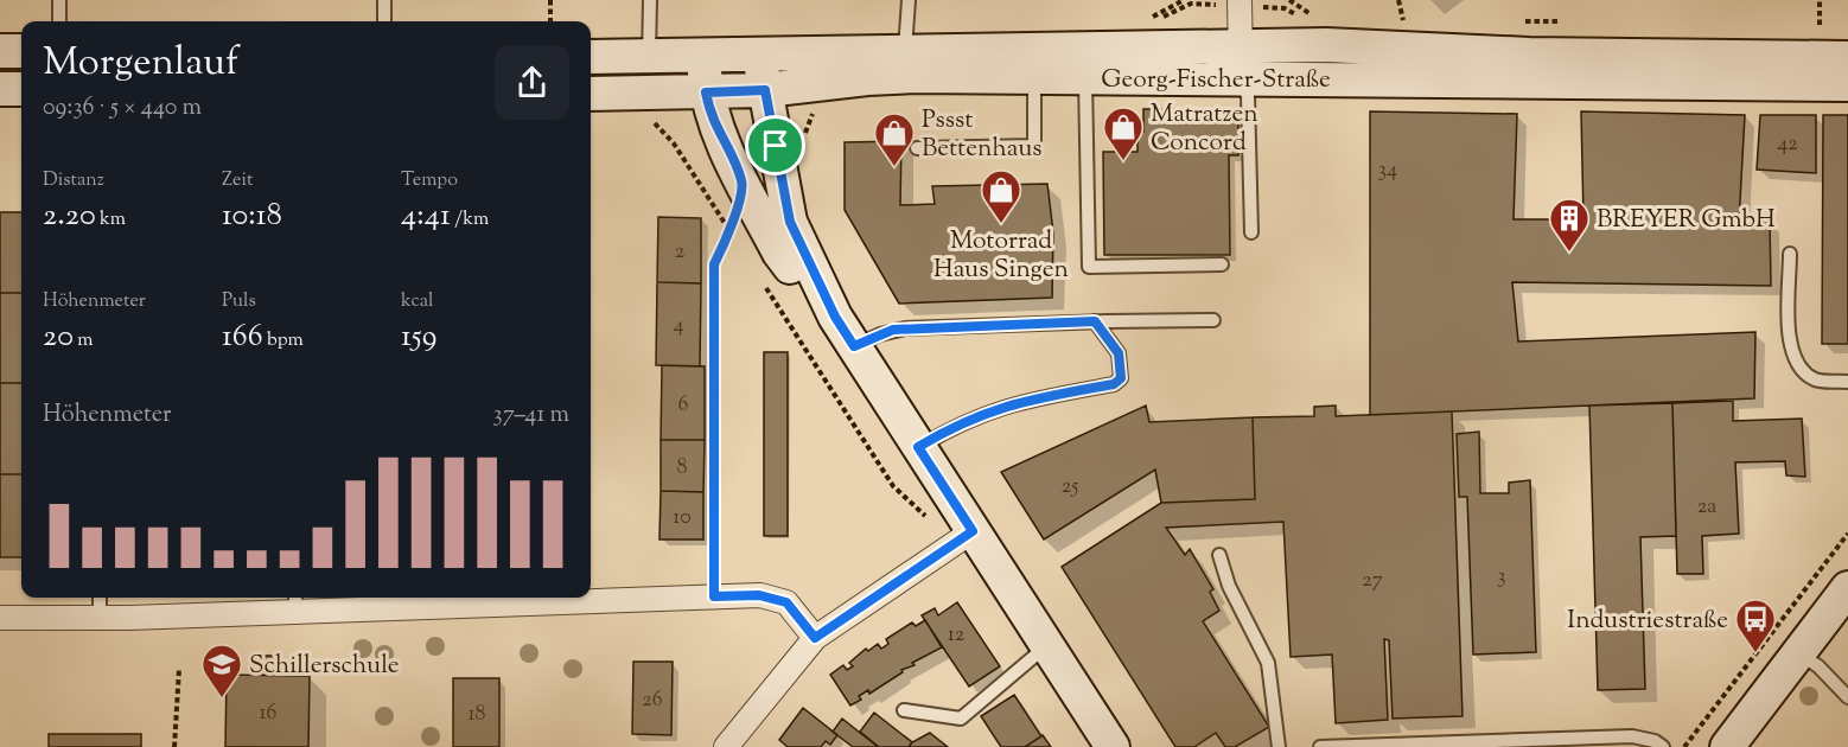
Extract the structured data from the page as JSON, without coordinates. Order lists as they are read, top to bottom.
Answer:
{
  "streets": {
    "main road": ["Georg-Fischer-Straße"]
  },
  "places": {
    "shop": ["Matratzen Concord", "Pssst Bettenhaus", "Motorrad Haus Singen"],
    "building": ["BREYER GmbH"],
    "bus stop": ["Industriestraße"],
    "school or university": ["Schillerschule"]
  },
  "house_numbers": [
    "42",
    "34",
    "2",
    "4",
    "6",
    "8",
    "25",
    "2a",
    "10",
    "3",
    "27",
    "12",
    "26",
    "16",
    "18"
  ],
  "page": {
    "heading": ["Morgenlauf", "09:36 · 5 × 440 m"],
    "stats": [
      ["Distanz", "2.20 km"],
      ["Zeit", "10:18"],
      ["Tempo", "4:41 /km"],
      ["Höhenmeter", "20 m"],
      ["Puls", "166 bpm"],
      ["kcal", "159"]
    ],
    "chart": ["Höhenmeter", "37–41 m"]
  }
}
